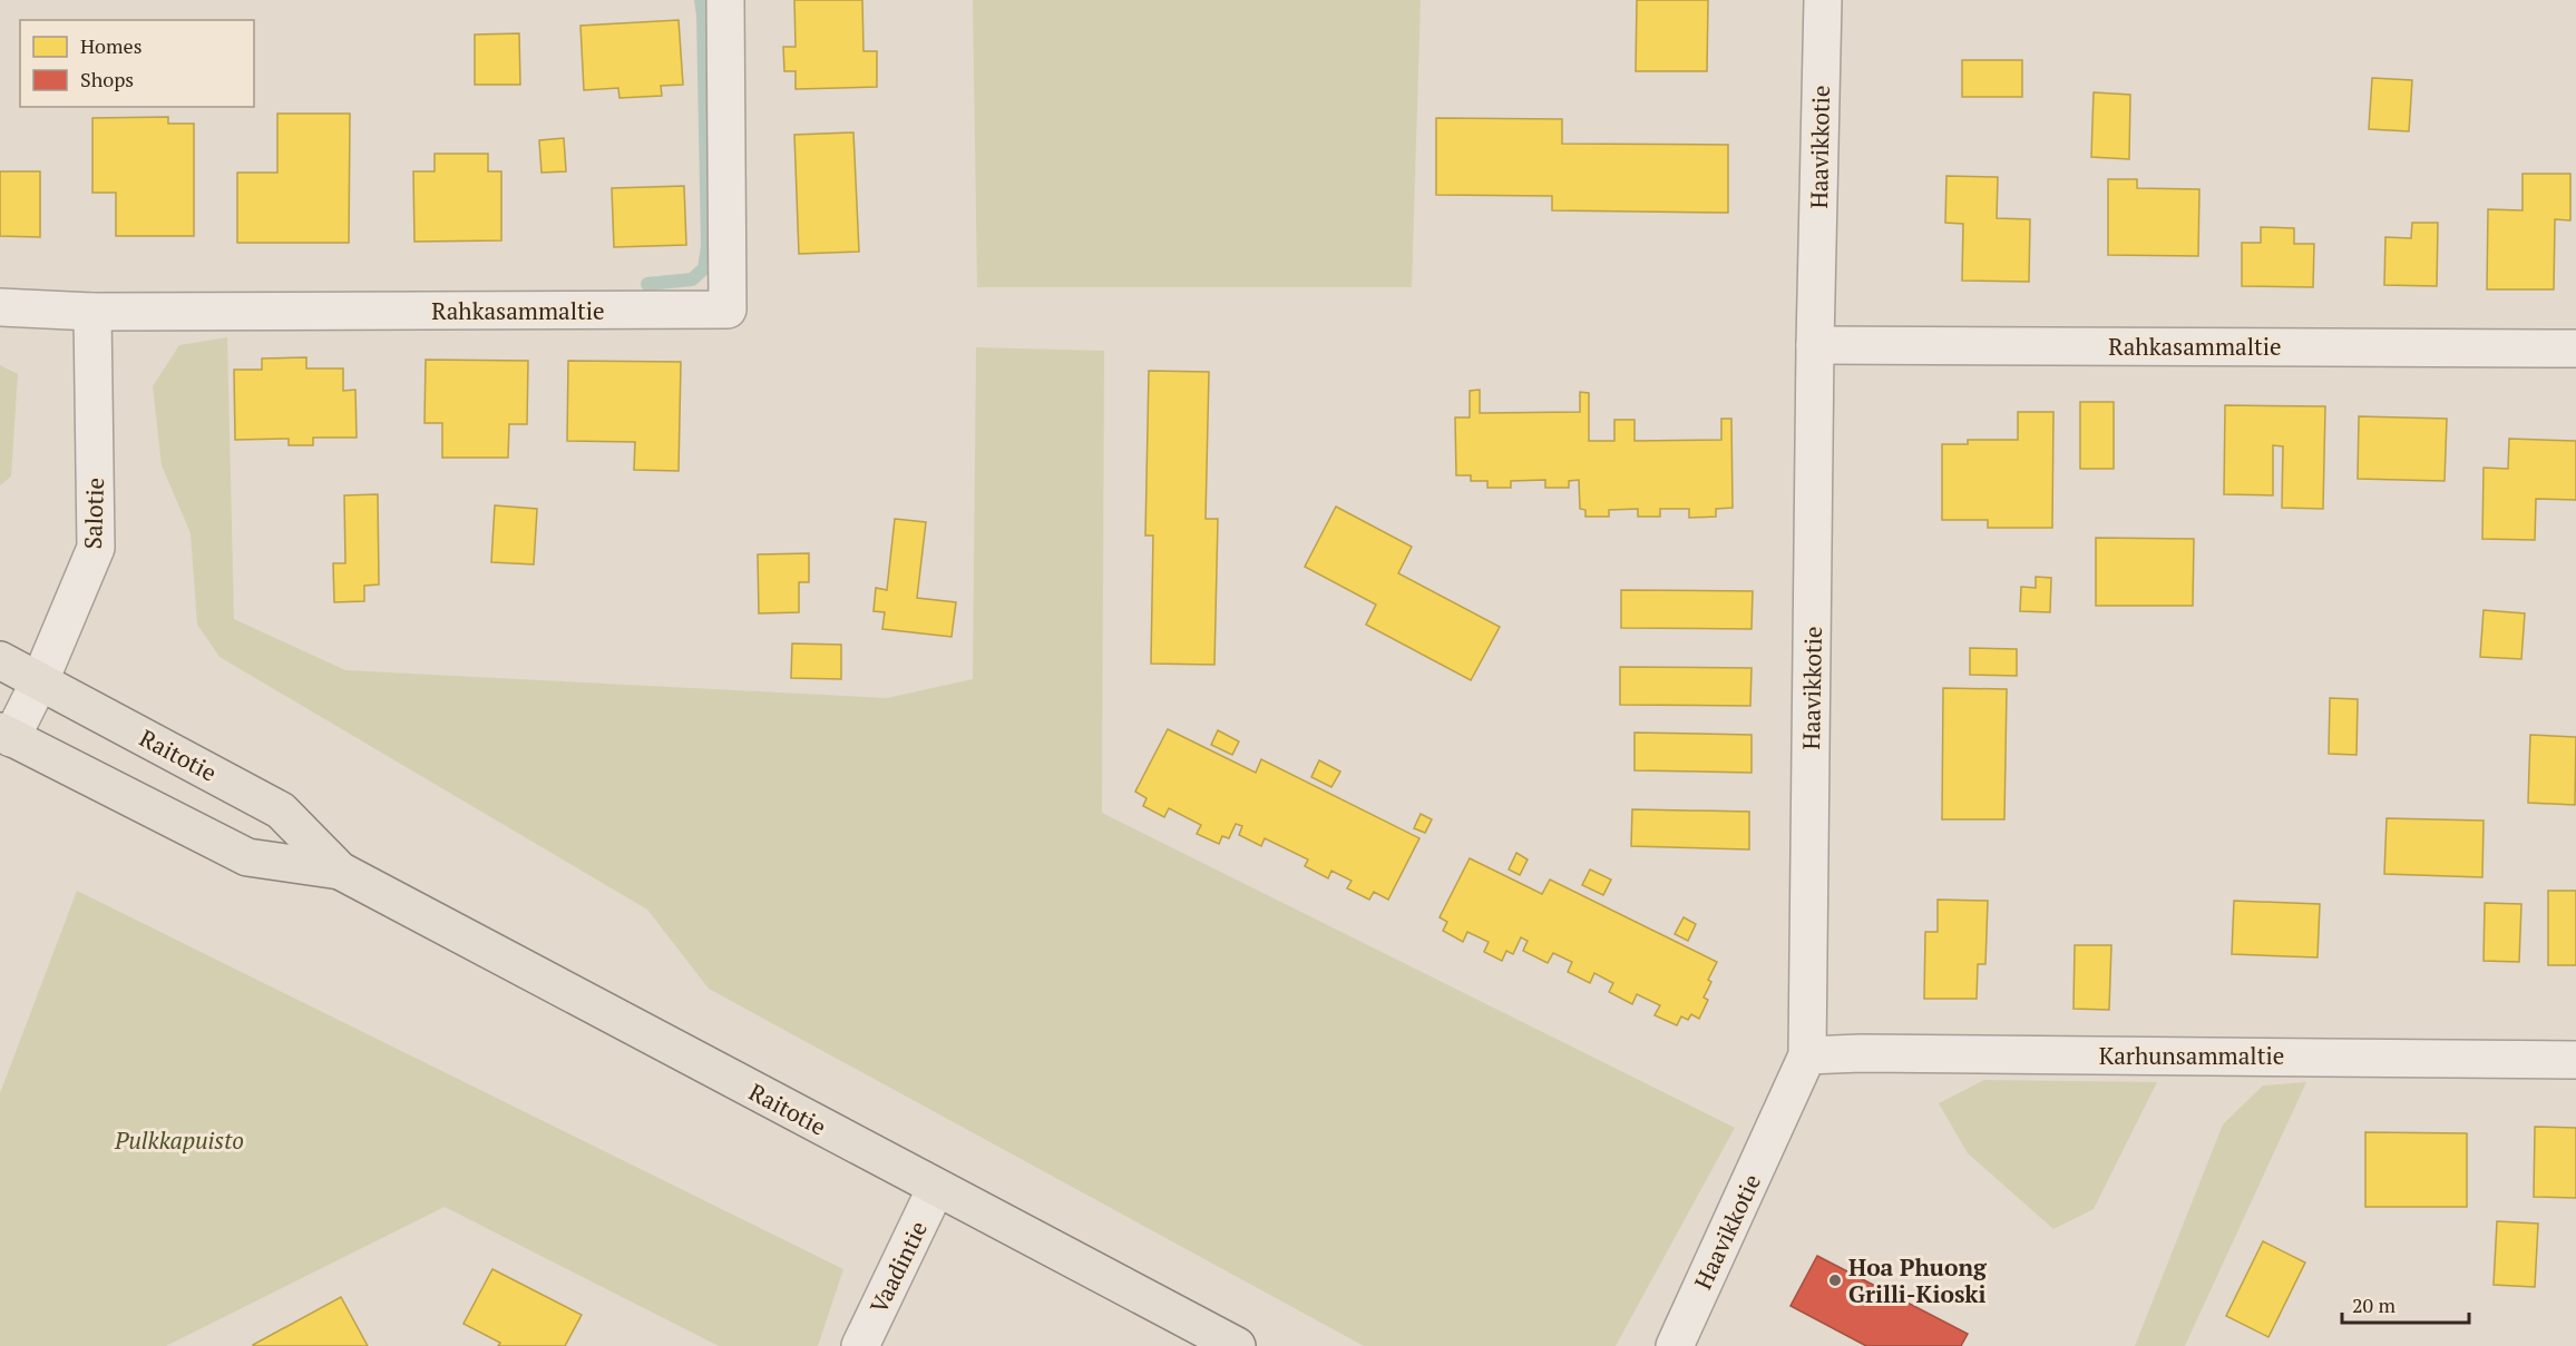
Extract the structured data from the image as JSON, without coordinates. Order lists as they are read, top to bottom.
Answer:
{
  "streets": {
    "main road": ["Raitotie"],
    "street": [
      "Haavikkotie",
      "Rahkasammaltie",
      "Salotie",
      "Karhunsammaltie",
      "Vaadintie"
    ]
  },
  "crossings": [
    ["Haavikkotie", "Rahkasammaltie"],
    ["Haavikkotie", "Karhunsammaltie"],
    ["Rahkasammaltie", "Salotie"],
    ["Salotie", "Raitotie"],
    ["Raitotie", "Vaadintie"]
  ],
  "parks": ["Pulkkapuisto"],
  "places": ["Hoa Phuong Grilli-Kioski"],
  "legend": ["Homes", "Shops"],
  "scale_bar": "20 m"
}
